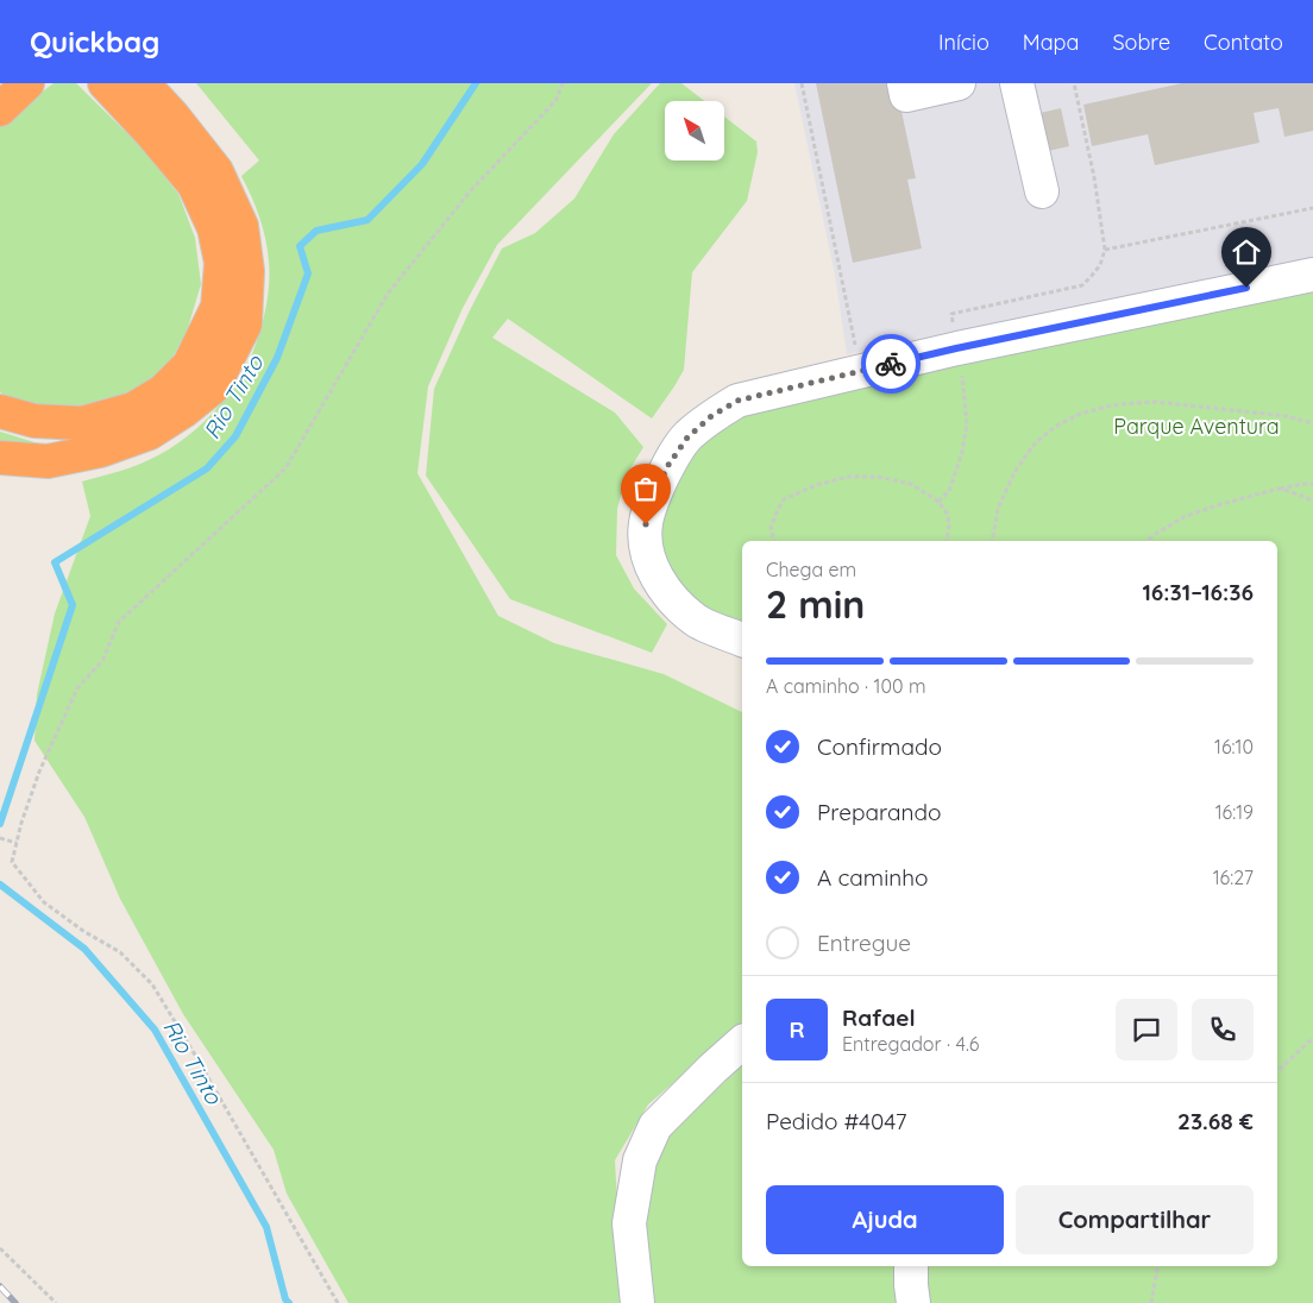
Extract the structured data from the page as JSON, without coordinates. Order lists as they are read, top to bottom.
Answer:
{
  "water": ["Rio Tinto"],
  "parks": ["Parque Aventura"],
  "north": "top left",
  "page": {
    "header": "Quickbag",
    "nav": [
      "Início",
      "Mapa",
      "Sobre",
      "Contato"
    ],
    "heading": ["2 min", "Chega em", "16:31–16:36"],
    "panel": [
      "Rafael",
      "Entregador · 4.6",
      "Pedido #4047",
      "23.68 €"
    ],
    "bar": "A caminho · 100 m",
    "list": [
      ["Confirmado", "16:10"],
      ["Preparando", "16:19"],
      ["A caminho", "16:27"],
      "Entregue"
    ],
    "round": "R",
    "buttons": ["Ajuda", "Compartilhar"]
  }
}
